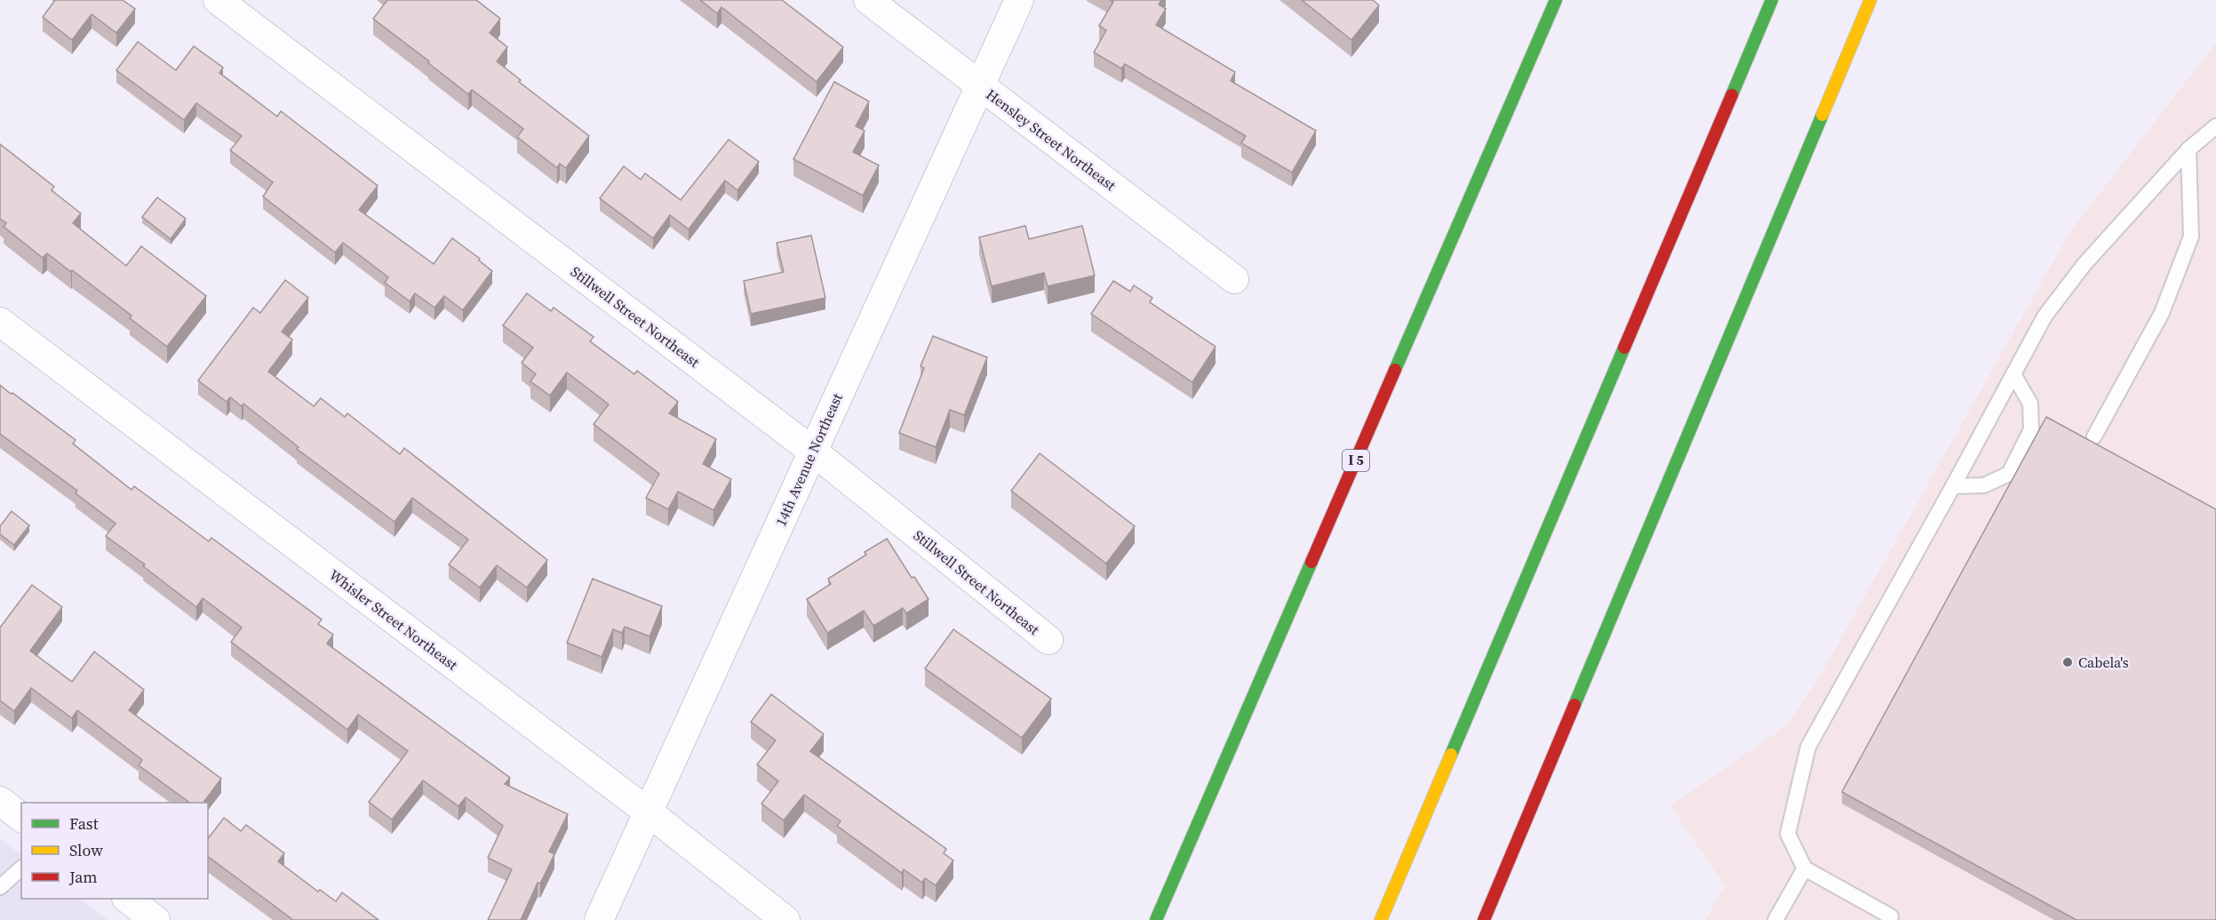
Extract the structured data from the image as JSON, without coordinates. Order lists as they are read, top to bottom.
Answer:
{
  "streets": {
    "highway": ["I 5"],
    "street": [
      "Hensley Street Northeast",
      "Stillwell Street Northeast",
      "14th Avenue Northeast",
      "Whisler Street Northeast"
    ]
  },
  "crossings": [
    ["Hensley Street Northeast", "14th Avenue Northeast"],
    ["Stillwell Street Northeast", "14th Avenue Northeast"],
    ["14th Avenue Northeast", "Whisler Street Northeast"]
  ],
  "places": ["Cabela's"],
  "legend": ["Fast", "Slow", "Jam"]
}
